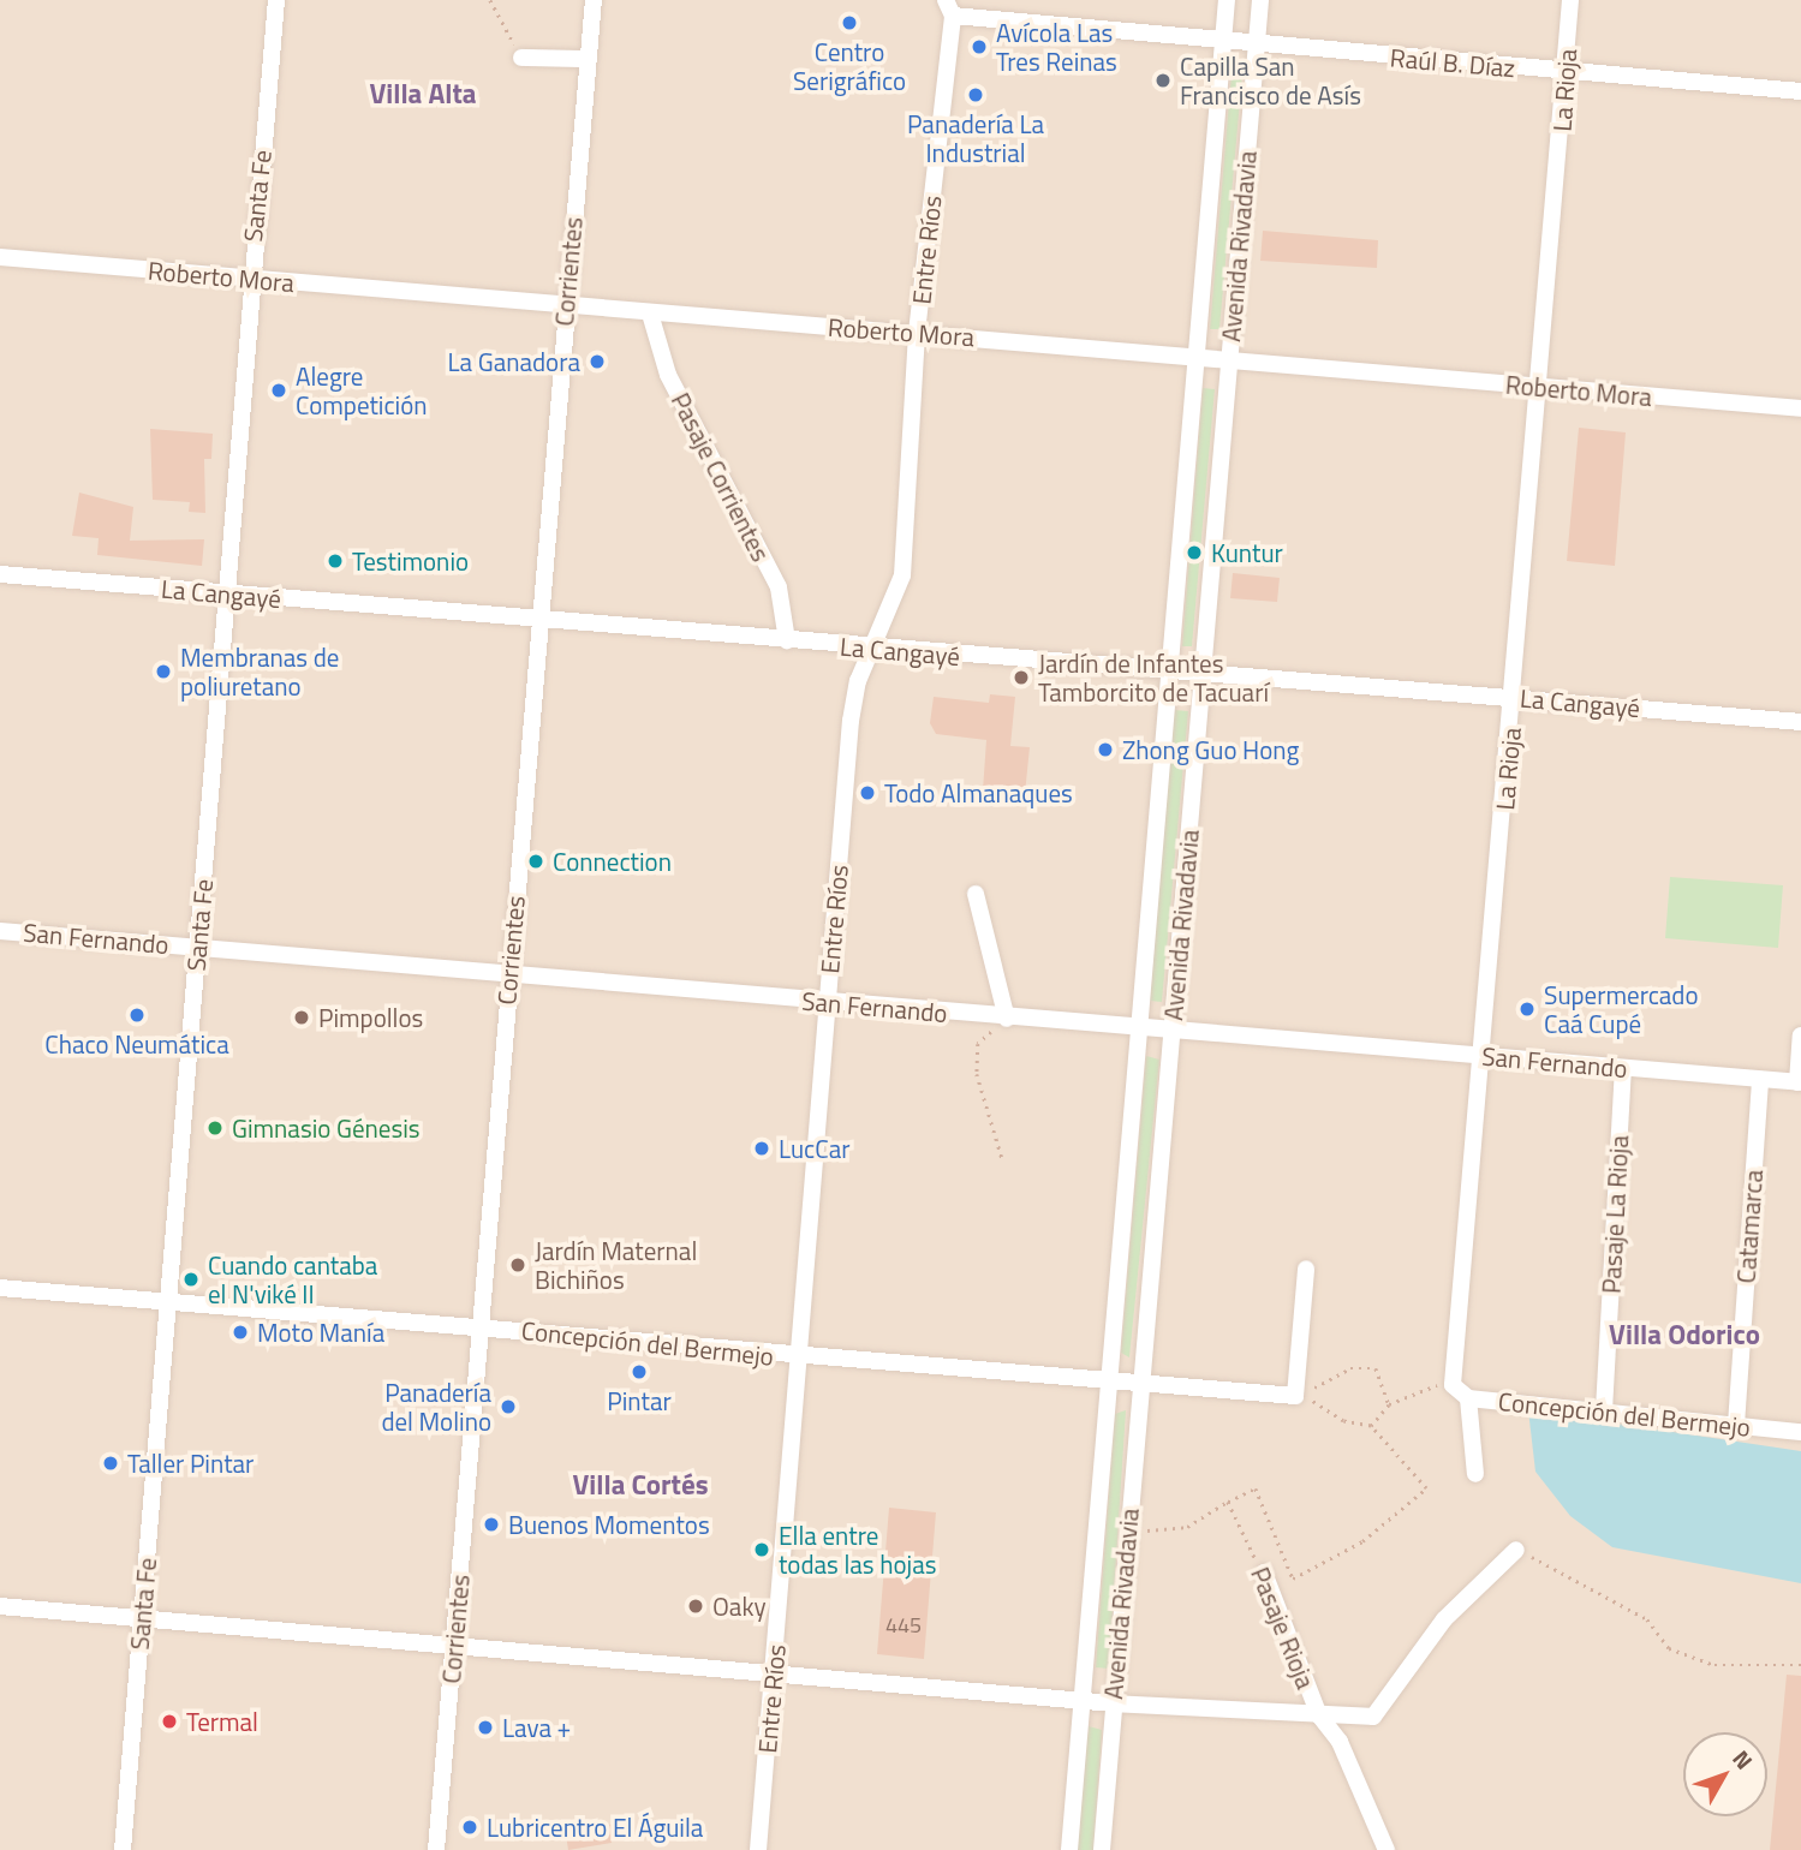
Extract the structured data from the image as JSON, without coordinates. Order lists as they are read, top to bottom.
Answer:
{
  "streets": {
    "street": [
      "Raúl B. Díaz",
      "La Rioja",
      "Santa Fe",
      "Avenida Rivadavia",
      "Entre Ríos",
      "Corrientes",
      "Roberto Mora",
      "Pasaje Corrientes",
      "La Cangayé",
      "San Fernando",
      "Pasaje La Rioja",
      "Catamarca",
      "Concepción del Bermejo",
      "Pasaje Rioja"
    ]
  },
  "crossings": [
    ["Raúl B. Díaz", "La Rioja"],
    ["Raúl B. Díaz", "Avenida Rivadavia"],
    ["Raúl B. Díaz", "Entre Ríos"],
    ["La Rioja", "Roberto Mora"],
    ["La Rioja", "La Cangayé"],
    ["La Rioja", "San Fernando"],
    ["La Rioja", "Concepción del Bermejo"],
    ["Santa Fe", "Roberto Mora"],
    ["Santa Fe", "La Cangayé"],
    ["Santa Fe", "San Fernando"],
    ["Santa Fe", "Concepción del Bermejo"],
    ["Avenida Rivadavia", "Roberto Mora"],
    ["Avenida Rivadavia", "La Cangayé"],
    ["Avenida Rivadavia", "San Fernando"],
    ["Avenida Rivadavia", "Concepción del Bermejo"],
    ["Entre Ríos", "Roberto Mora"],
    ["Entre Ríos", "La Cangayé"],
    ["Entre Ríos", "San Fernando"],
    ["Entre Ríos", "Concepción del Bermejo"],
    ["Corrientes", "Roberto Mora"],
    ["Corrientes", "La Cangayé"],
    ["Corrientes", "San Fernando"],
    ["Corrientes", "Concepción del Bermejo"],
    ["Roberto Mora", "Pasaje Corrientes"],
    ["Pasaje Corrientes", "La Cangayé"],
    ["San Fernando", "Pasaje La Rioja"],
    ["San Fernando", "Catamarca"],
    ["Pasaje La Rioja", "Concepción del Bermejo"],
    ["Catamarca", "Concepción del Bermejo"]
  ],
  "districts": ["Villa Alta", "Villa Odorico", "Villa Cortés"],
  "places": [
    "Centro Serigráfico",
    "Avícola Las Tres Reinas",
    "Capilla San Francisco de Asís",
    "Panadería La Industrial",
    "La Ganadora",
    "Alegre Competición",
    "Kuntur",
    "Testimonio",
    "Membranas de poliuretano",
    "Jardín de Infantes Tamborcito de Tacuarí",
    "Zhong Guo Hong",
    "Todo Almanaques",
    "Connection",
    "Supermercado Caá Cupé",
    "Chaco Neumática",
    "Pimpollos",
    "Gimnasio Génesis",
    "LucCar",
    "Jardín Maternal Bichiños",
    "Cuando cantaba el N'viké II",
    "Moto Manía",
    "Pintar",
    "Panadería del Molino",
    "Taller Pintar",
    "Buenos Momentos",
    "Ella entre todas las hojas",
    "Oaky",
    "Termal",
    "Lava +",
    "Lubricentro El Águila"
  ],
  "house_numbers": ["445"],
  "north": "top right"
}
